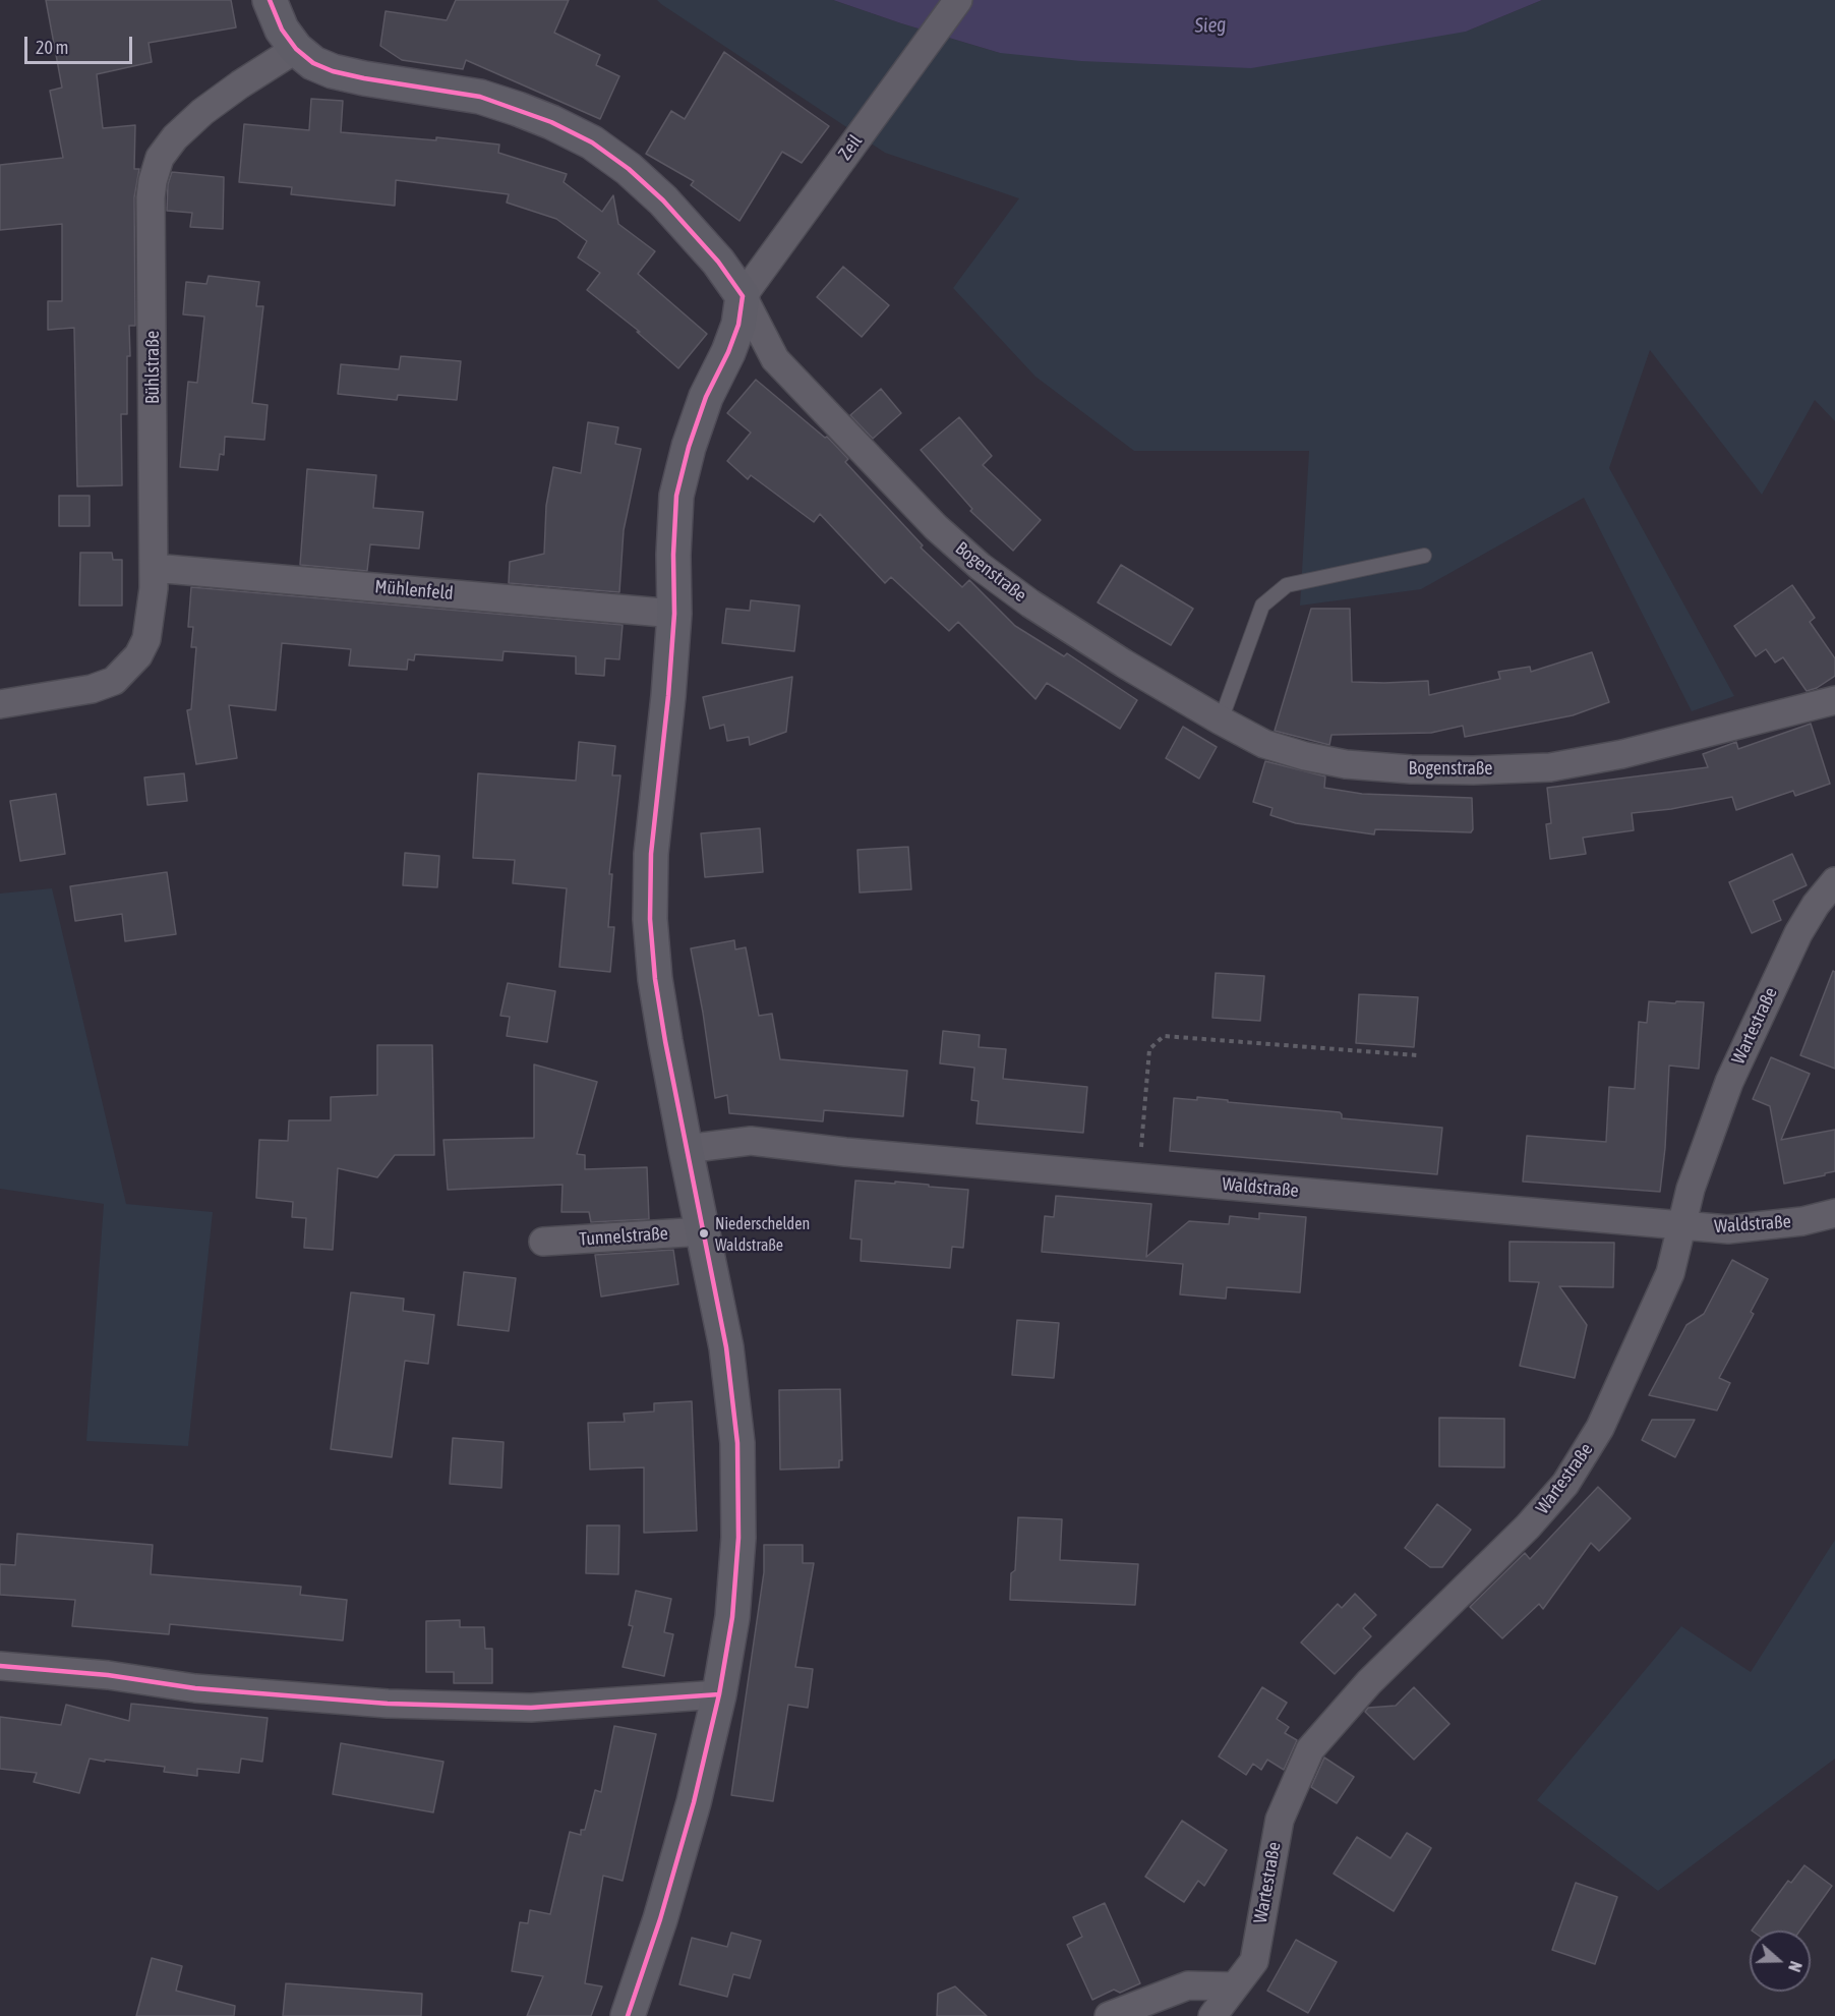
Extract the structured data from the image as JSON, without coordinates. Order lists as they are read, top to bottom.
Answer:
{
  "streets": {
    "street": [
      "Zeil",
      "Bühlstraße",
      "Bogenstraße",
      "Mühlenfeld",
      "Wartestraße",
      "Waldstraße",
      "Tunnelstraße"
    ]
  },
  "crossings": [
    ["Zeil", "Bogenstraße"],
    ["Bühlstraße", "Bogenstraße"],
    ["Bühlstraße", "Mühlenfeld"],
    ["Wartestraße", "Waldstraße"]
  ],
  "water": ["Sieg"],
  "places": ["Niederschelden Waldstraße"],
  "scale_bar": "20 m",
  "north": "right"
}
